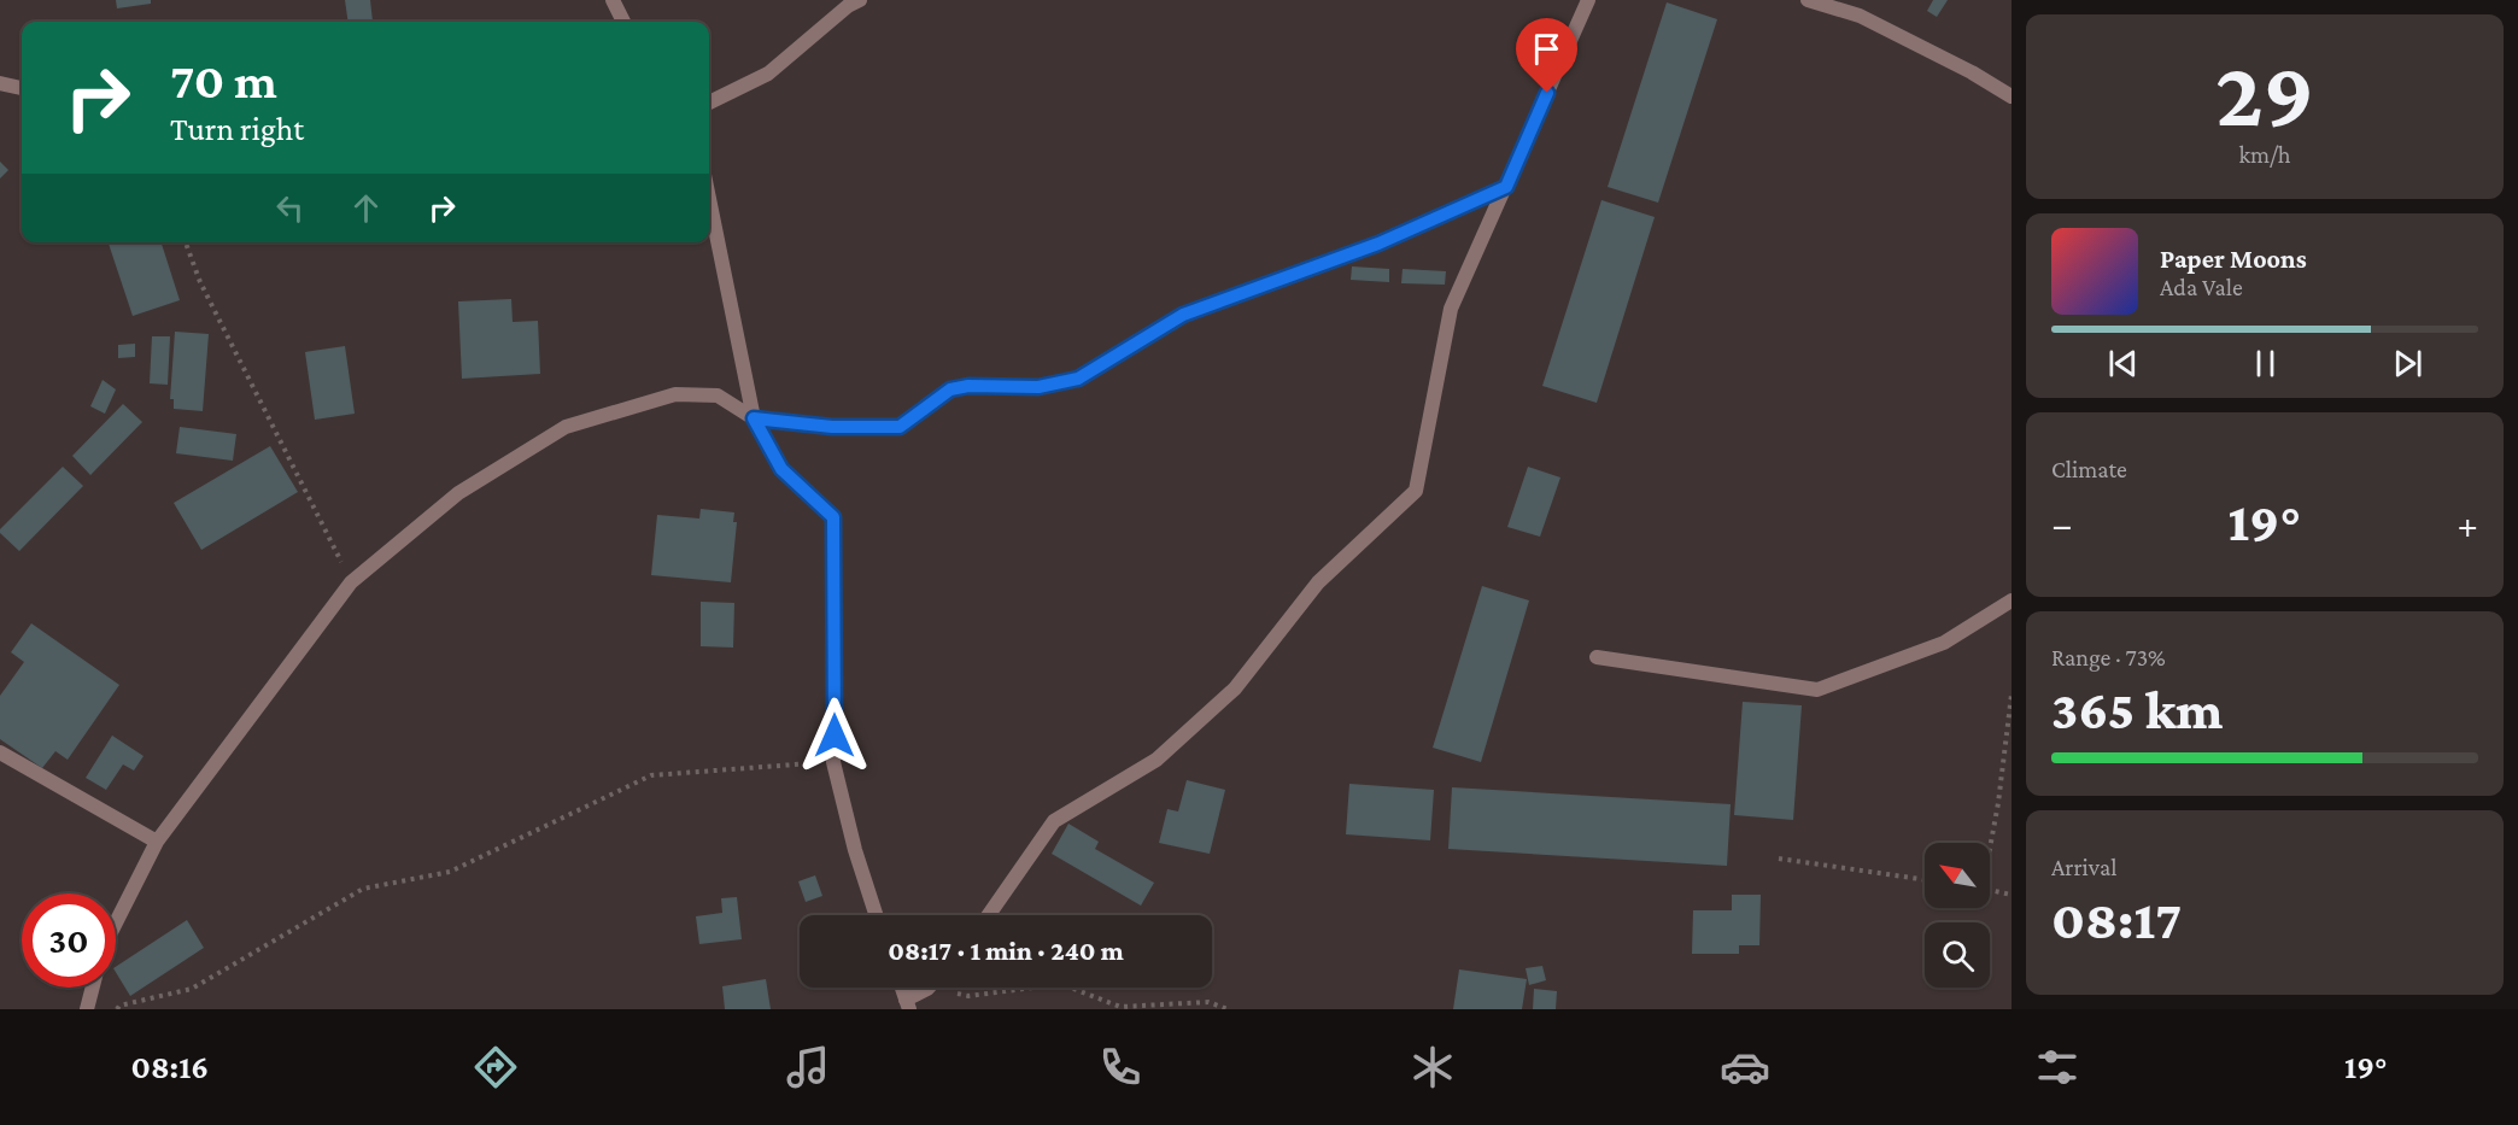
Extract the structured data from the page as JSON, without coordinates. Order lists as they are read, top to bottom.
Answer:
{
  "north": "top left",
  "page": {
    "tile": [
      ["29", "km/h"],
      "Climate",
      ["Range · 73%", "365 km"],
      ["Arrival", "08:17"]
    ],
    "turn": ["70 m", "Turn right"],
    "song": ["Paper Moons", "Ada Vale"],
    "heat": ["−", "19°", "+"],
    "limit": "30",
    "trip": "08:17 · 1 min · 240 m",
    "tabs": ["08:16", "19°"]
  }
}
